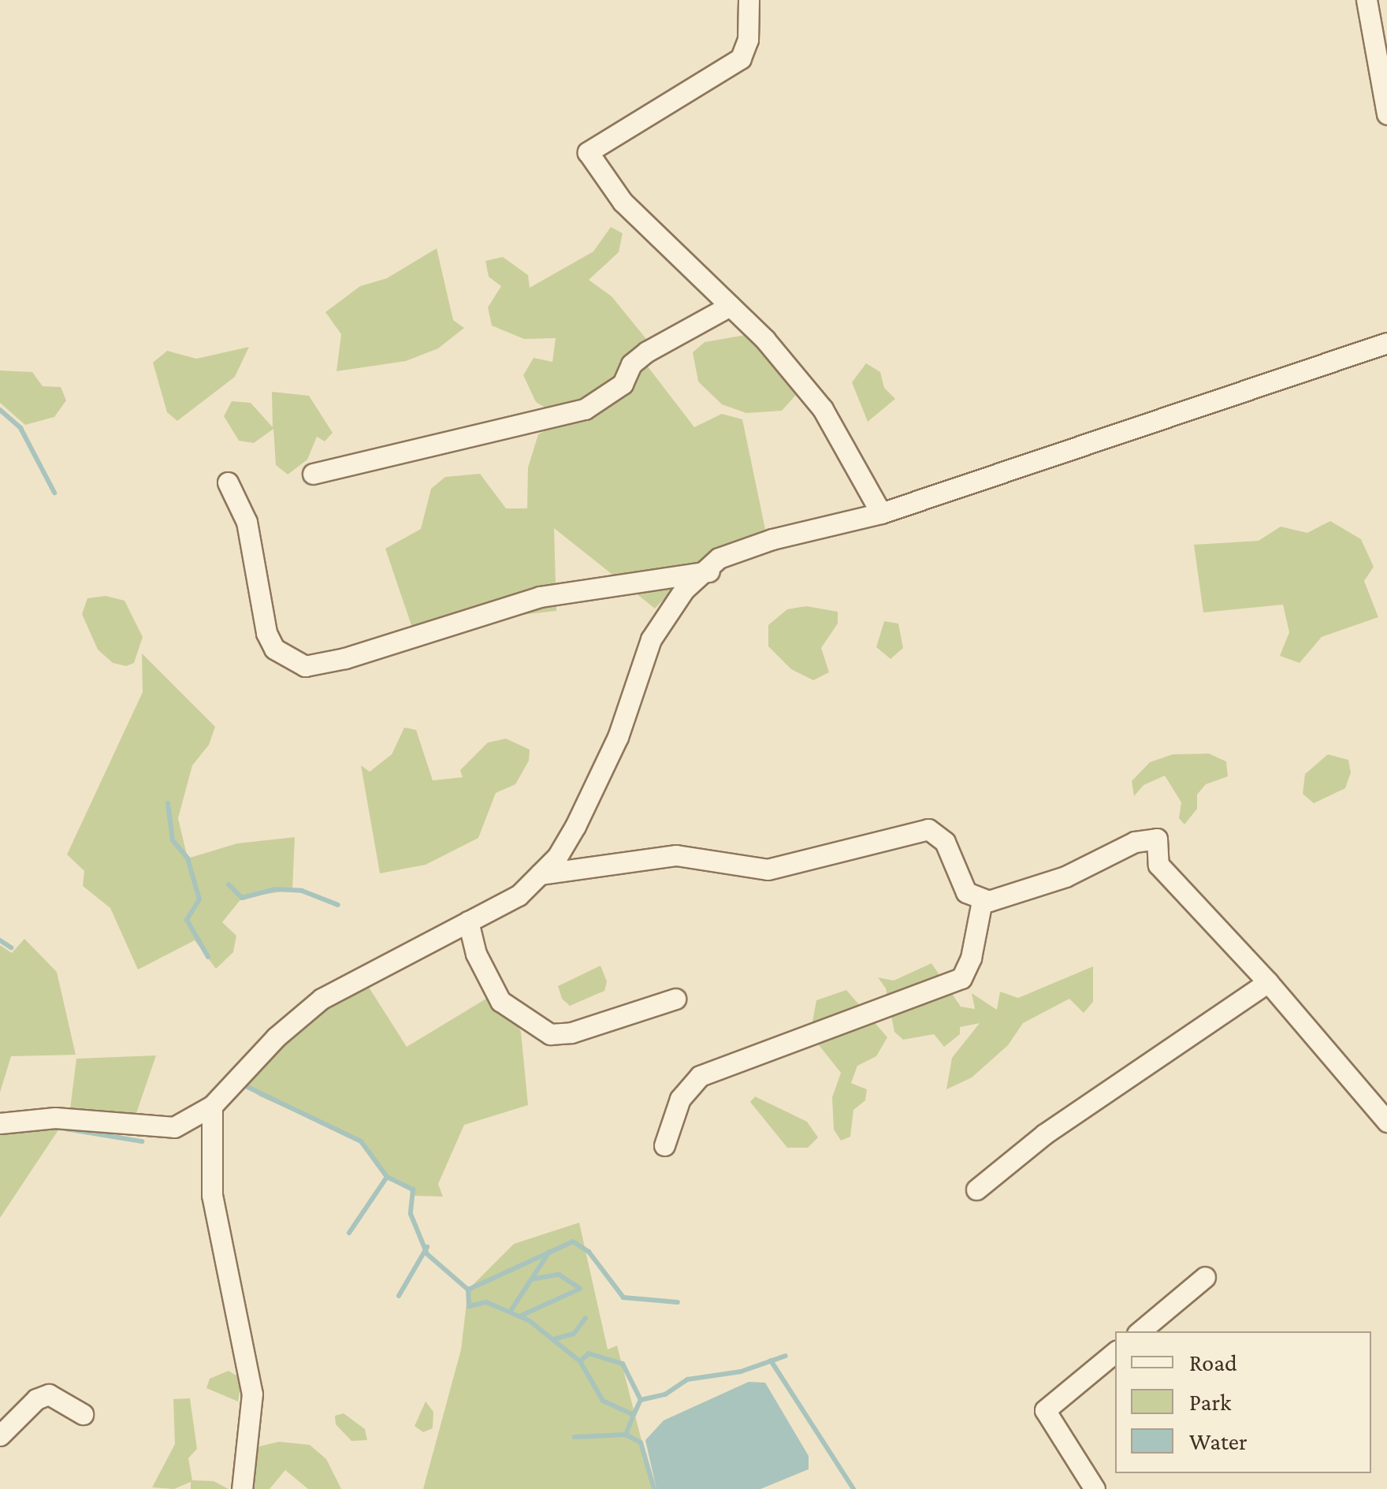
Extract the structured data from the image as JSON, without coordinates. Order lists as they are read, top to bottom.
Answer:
{
  "legend": ["Road", "Park", "Water"]
}
